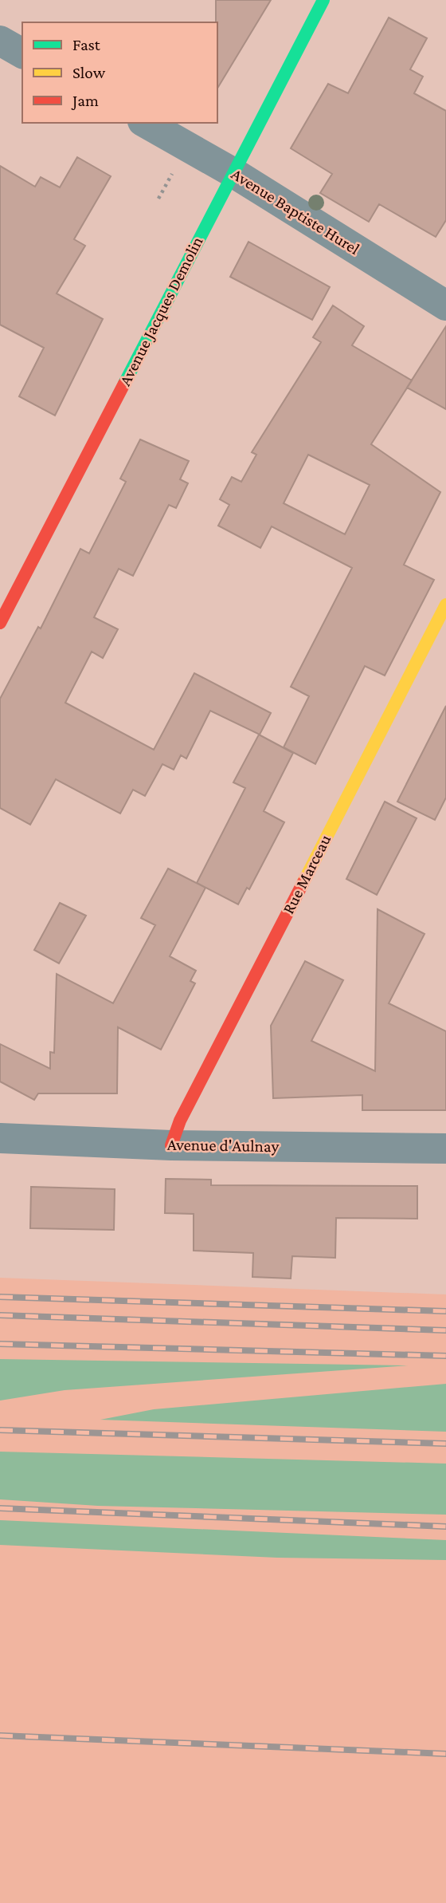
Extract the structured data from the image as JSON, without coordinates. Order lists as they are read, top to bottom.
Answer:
{
  "streets": {
    "street": [
      "Avenue Baptiste Hurel",
      "Avenue Jacques Demolin",
      "Rue Marceau",
      "Avenue d'Aulnay"
    ]
  },
  "crossings": [
    ["Avenue Baptiste Hurel", "Avenue Jacques Demolin"],
    ["Rue Marceau", "Avenue d'Aulnay"]
  ],
  "legend": ["Fast", "Slow", "Jam"]
}
